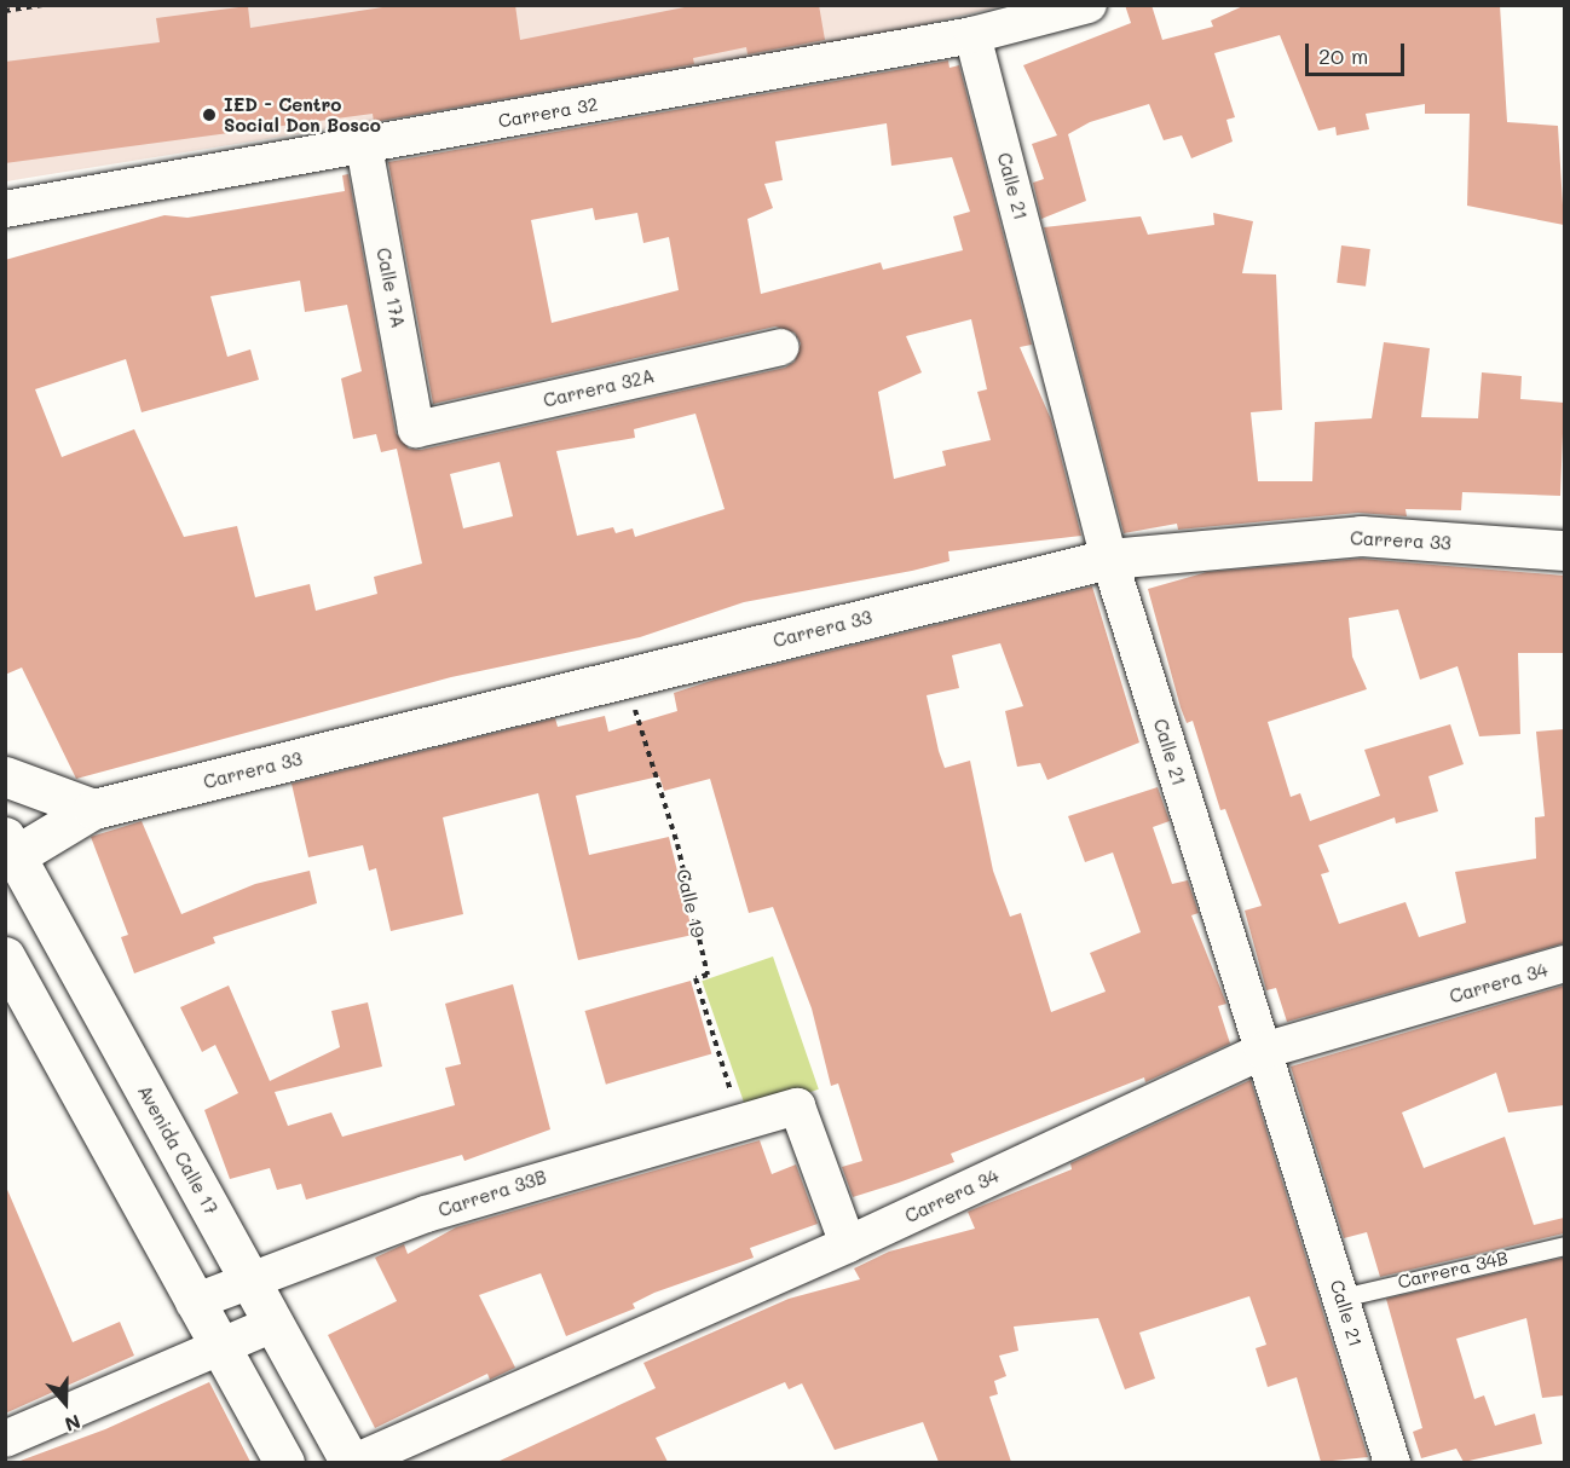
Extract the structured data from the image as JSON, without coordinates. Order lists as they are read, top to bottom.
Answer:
{
  "streets": {
    "street": [
      "Carrera 32",
      "Calle 21",
      "Calle 17A",
      "Carrera 32A",
      "Carrera 33",
      "Carrera 34",
      "Avenida Calle 17",
      "Carrera 33B"
    ],
    "lane": ["Carrera 34B"],
    "path": ["Calle 19"]
  },
  "crossings": [
    ["Carrera 32", "Calle 21"],
    ["Carrera 32", "Calle 17A"],
    ["Calle 21", "Carrera 33"],
    ["Calle 21", "Carrera 34"],
    ["Calle 21", "Carrera 34B"],
    ["Calle 17A", "Carrera 32A"],
    ["Carrera 33", "Calle 19"],
    ["Carrera 33", "Avenida Calle 17"],
    ["Calle 19", "Carrera 33B"],
    ["Carrera 34", "Avenida Calle 17"],
    ["Carrera 34", "Carrera 33B"],
    ["Avenida Calle 17", "Carrera 33B"]
  ],
  "places": ["IED - Centro Social Don Bosco"],
  "scale_bar": "20 m",
  "north": "bottom"
}
